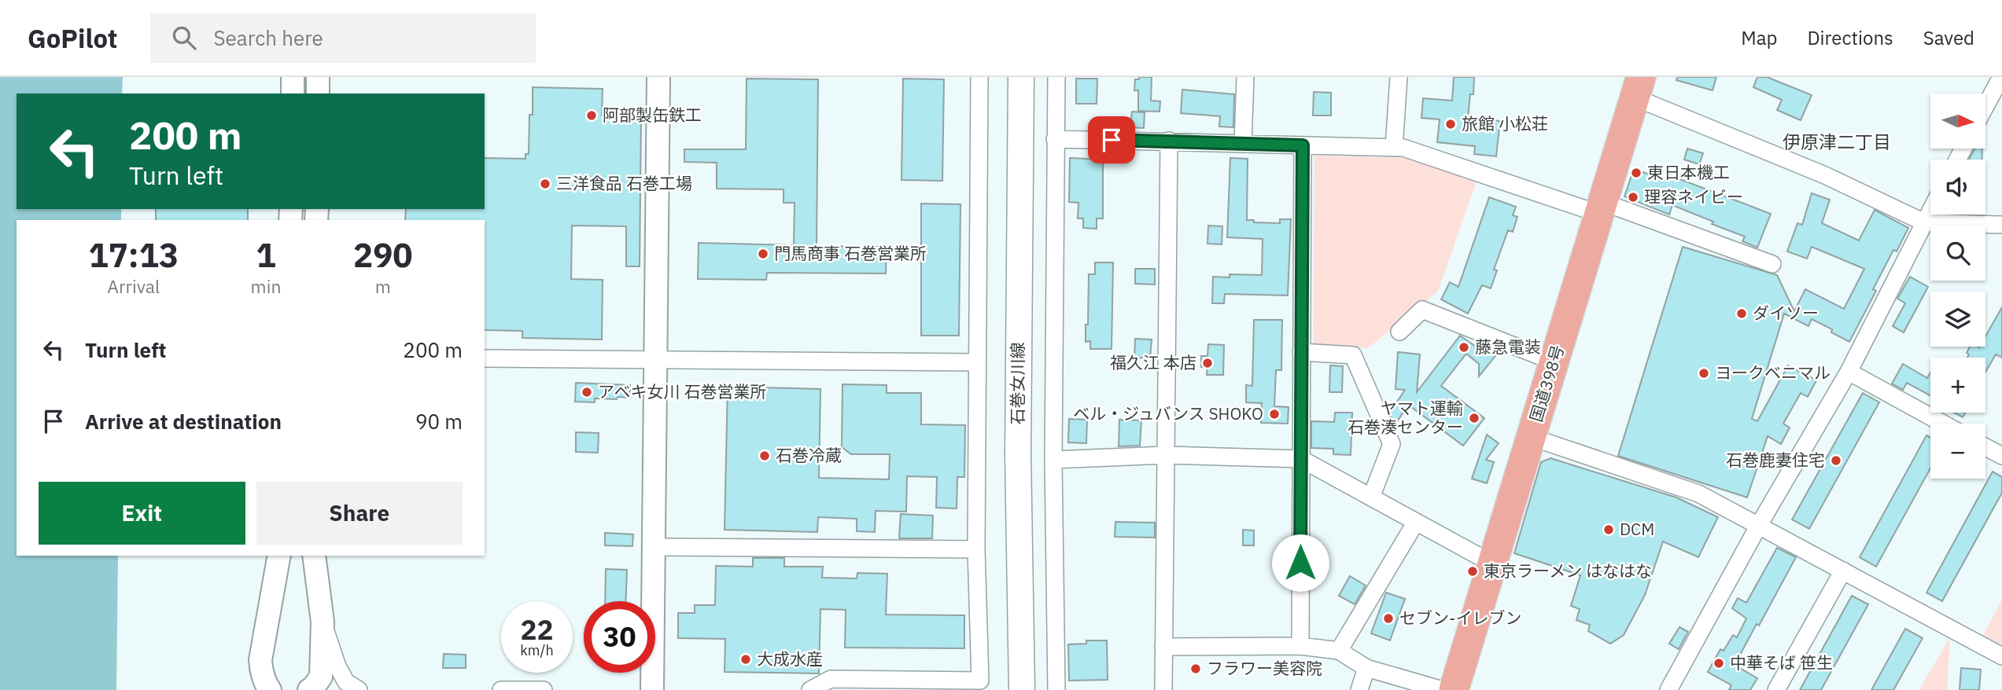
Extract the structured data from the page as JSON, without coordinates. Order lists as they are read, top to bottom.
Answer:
{
  "streets": {
    "highway": ["国道398号"],
    "main road": ["石巻女川線"]
  },
  "districts": ["伊原津二丁目"],
  "places": [
    "阿部製缶鉄工",
    "旅館 小松荘",
    "東日本機工",
    "三洋食品 石巻工場",
    "理容ネイビー",
    "門馬商事 石巻営業所",
    "ダイソー",
    "藤急電装",
    "福久江 本店",
    "ヨークベニマル",
    "アベキ女川 石巻営業所",
    "ベル・ジュバンス SHOKO",
    "ヤマト運輸 石巻湊センター",
    "石巻冷蔵",
    "石巻鹿妻住宅",
    "DCM",
    "東京ラーメン はなはな",
    "セブン-イレブン",
    "大成水産",
    "中華そば 笹生",
    "フラワー美容院"
  ],
  "north": "right",
  "page": {
    "header": "GoPilot",
    "search": "Search here",
    "nav": ["Map", "Directions", "Saved"],
    "map_buttons": ["+", "−"],
    "turn": ["200 m", "Turn left"],
    "eta": [
      "17:13",
      "Arrival",
      "1",
      "min",
      "290",
      "m"
    ],
    "list": [
      {
        "name": "Turn left",
        "value": "200 m"
      },
      {
        "name": "Arrive at destination",
        "value": "90 m"
      }
    ],
    "buttons": ["Exit", "Share"],
    "speed": "22 km/h",
    "limit": "30"
  }
}
